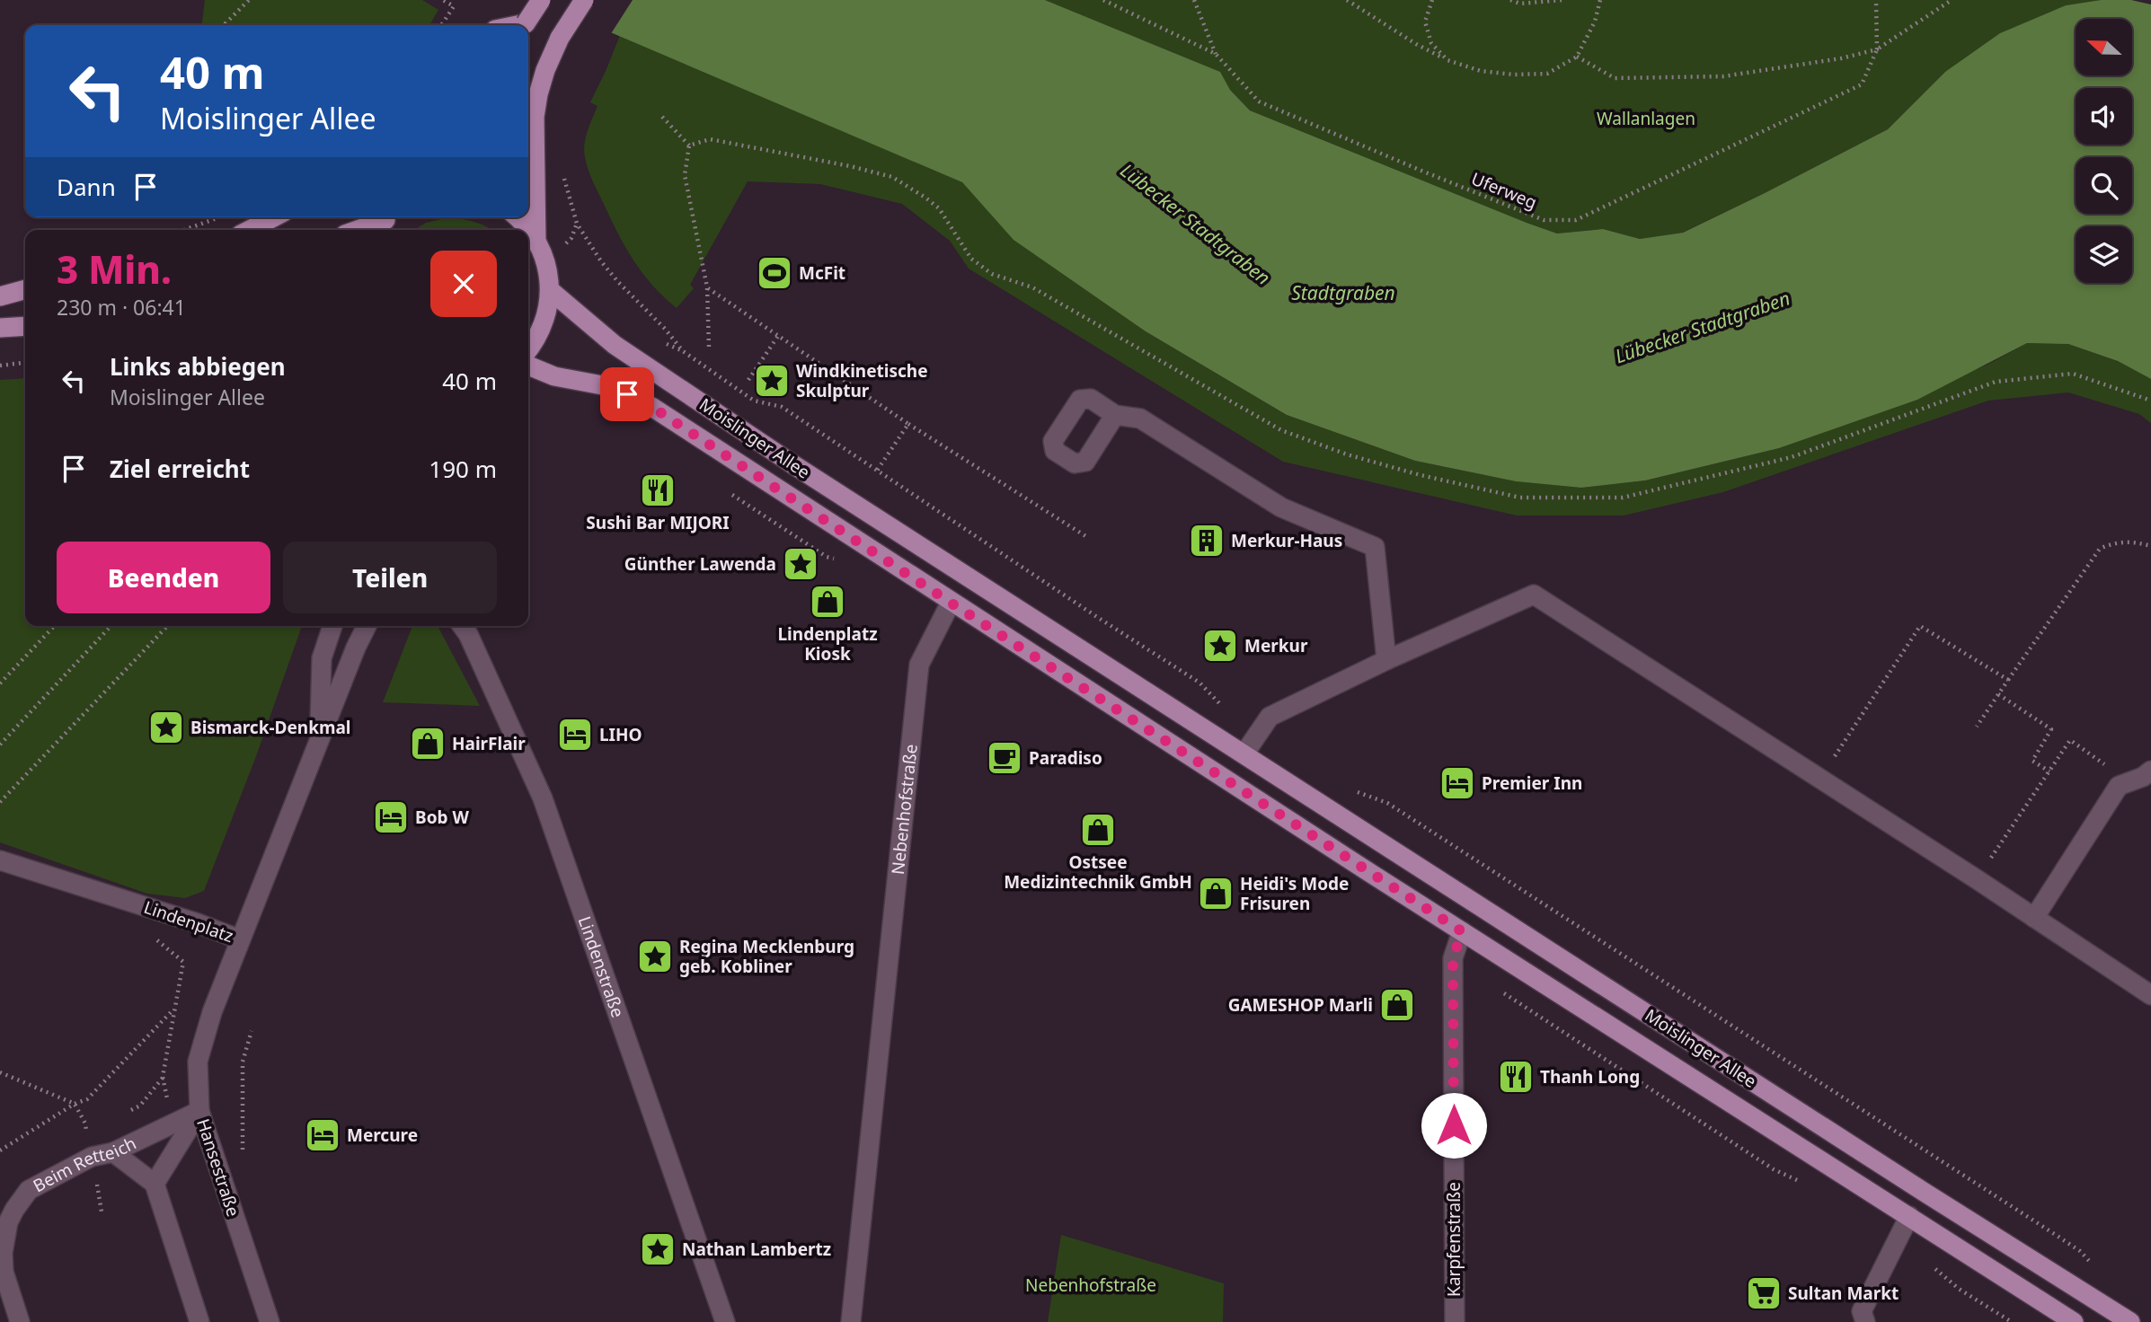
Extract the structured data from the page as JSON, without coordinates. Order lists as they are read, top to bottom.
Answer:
{
  "streets": {
    "main road": ["Moislinger Allee"],
    "street": [
      "Nebenhofstraße",
      "Lindenplatz",
      "Lindenstraße",
      "Beim Retteich",
      "Hansestraße",
      "Karpfenstraße"
    ],
    "path": ["Uferweg"]
  },
  "crossings": [
    ["Moislinger Allee", "Nebenhofstraße"],
    ["Moislinger Allee", "Karpfenstraße"],
    ["Lindenplatz", "Hansestraße"],
    ["Beim Retteich", "Hansestraße"]
  ],
  "water": ["Lübecker Stadtgraben", "Stadtgraben"],
  "parks": ["Wallanlagen", "Nebenhofstraße"],
  "places": {
    "sports": ["McFit"],
    "place": [
      "Windkinetische Skulptur",
      "Günther Lawenda",
      "Merkur",
      "Bismarck-Denkmal",
      "Regina Mecklenburg geb. Kobliner",
      "Nathan Lambertz"
    ],
    "restaurant": ["Sushi Bar MIJORI", "Thanh Long"],
    "building": ["Merkur-Haus"],
    "shop": [
      "Lindenplatz Kiosk",
      "HairFlair",
      "Ostsee Medizintechnik GmbH",
      "Heidi's Mode Frisuren",
      "GAMESHOP Marli"
    ],
    "hotel": [
      "LIHO",
      "Premier Inn",
      "Bob W",
      "Mercure"
    ],
    "cafe": ["Paradiso"],
    "supermarket": ["Sultan Markt"]
  },
  "north": "left",
  "page": {
    "turn": ["40 m", "Moislinger Allee"],
    "then": "Dann",
    "heading": ["3 Min.", "230 m · 06:41"],
    "list": [
      {
        "name": "Links abbiegen",
        "note": "Moislinger Allee",
        "value": "40 m"
      },
      {
        "name": "Ziel erreicht",
        "value": "190 m"
      }
    ],
    "buttons": ["Beenden", "Teilen"]
  }
}
